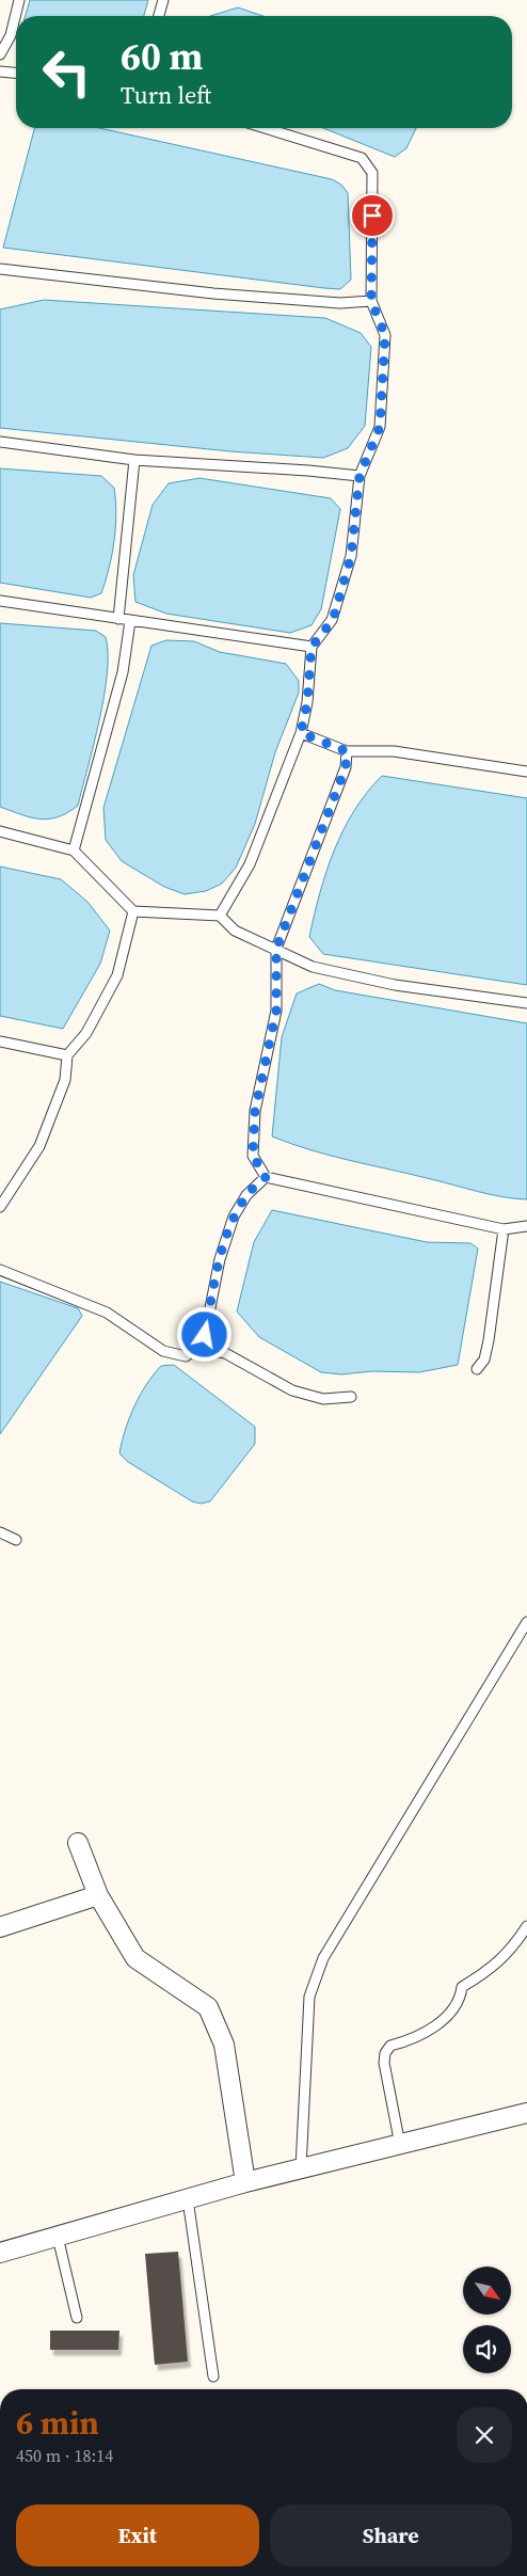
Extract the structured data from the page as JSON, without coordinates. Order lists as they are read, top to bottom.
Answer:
{
  "north": "bottom right",
  "page": {
    "turn": ["60 m", "Turn left"],
    "heading": ["6 min", "450 m · 18:14"],
    "buttons": ["Exit", "Share"]
  }
}
